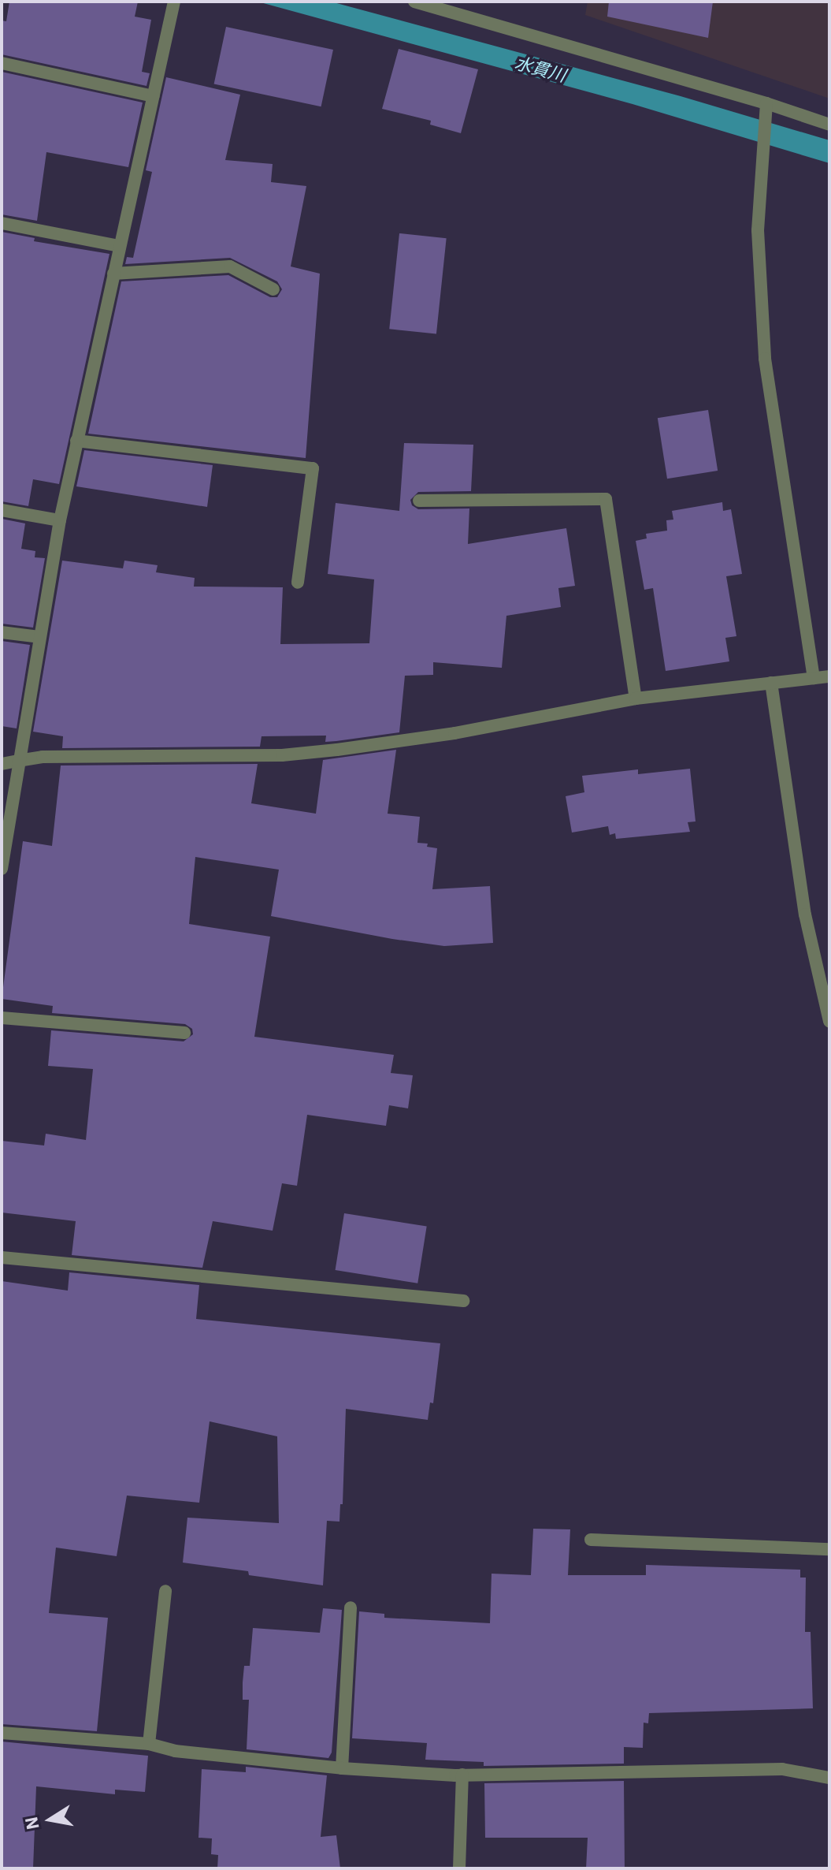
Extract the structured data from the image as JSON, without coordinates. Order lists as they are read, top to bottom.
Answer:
{
  "water": ["水貫川"],
  "north": "left"
}
